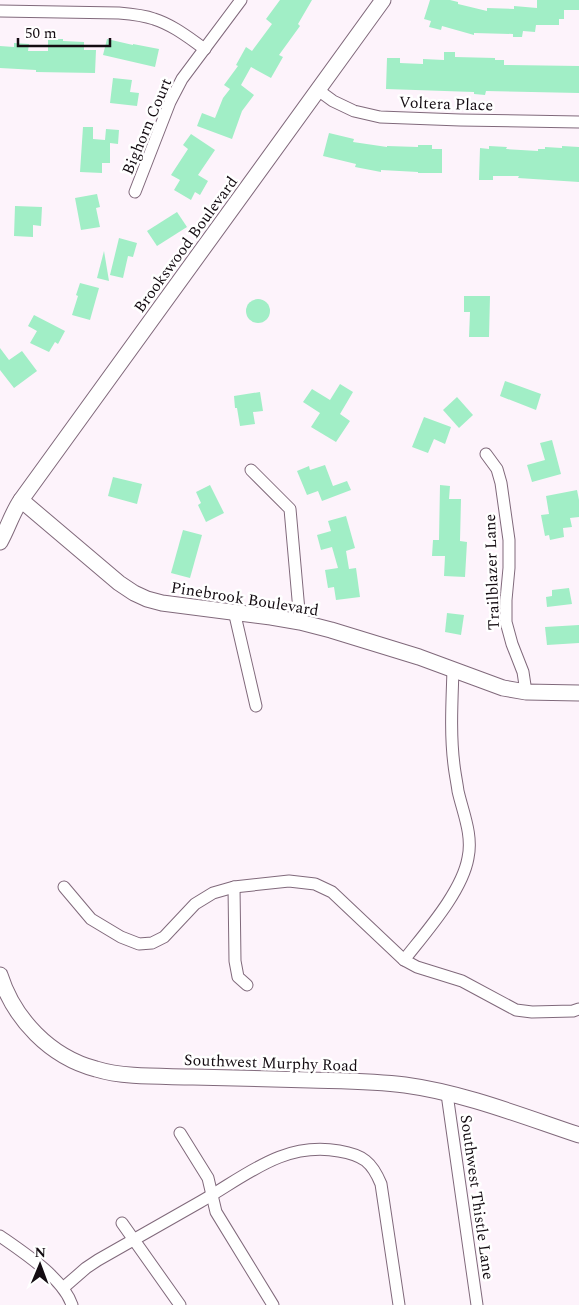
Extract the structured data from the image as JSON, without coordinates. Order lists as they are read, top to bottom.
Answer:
{
  "streets": {
    "main road": ["Brookswood Boulevard", "Pinebrook Boulevard", "Southwest Murphy Road"],
    "street": [
      "Voltera Place",
      "Bighorn Court",
      "Trailblazer Lane",
      "Southwest Thistle Lane"
    ]
  },
  "crossings": [
    ["Voltera Place", "Brookswood Boulevard"],
    ["Brookswood Boulevard", "Pinebrook Boulevard"],
    ["Trailblazer Lane", "Pinebrook Boulevard"],
    ["Southwest Murphy Road", "Southwest Thistle Lane"]
  ],
  "scale_bar": "50 m",
  "north": "top"
}
